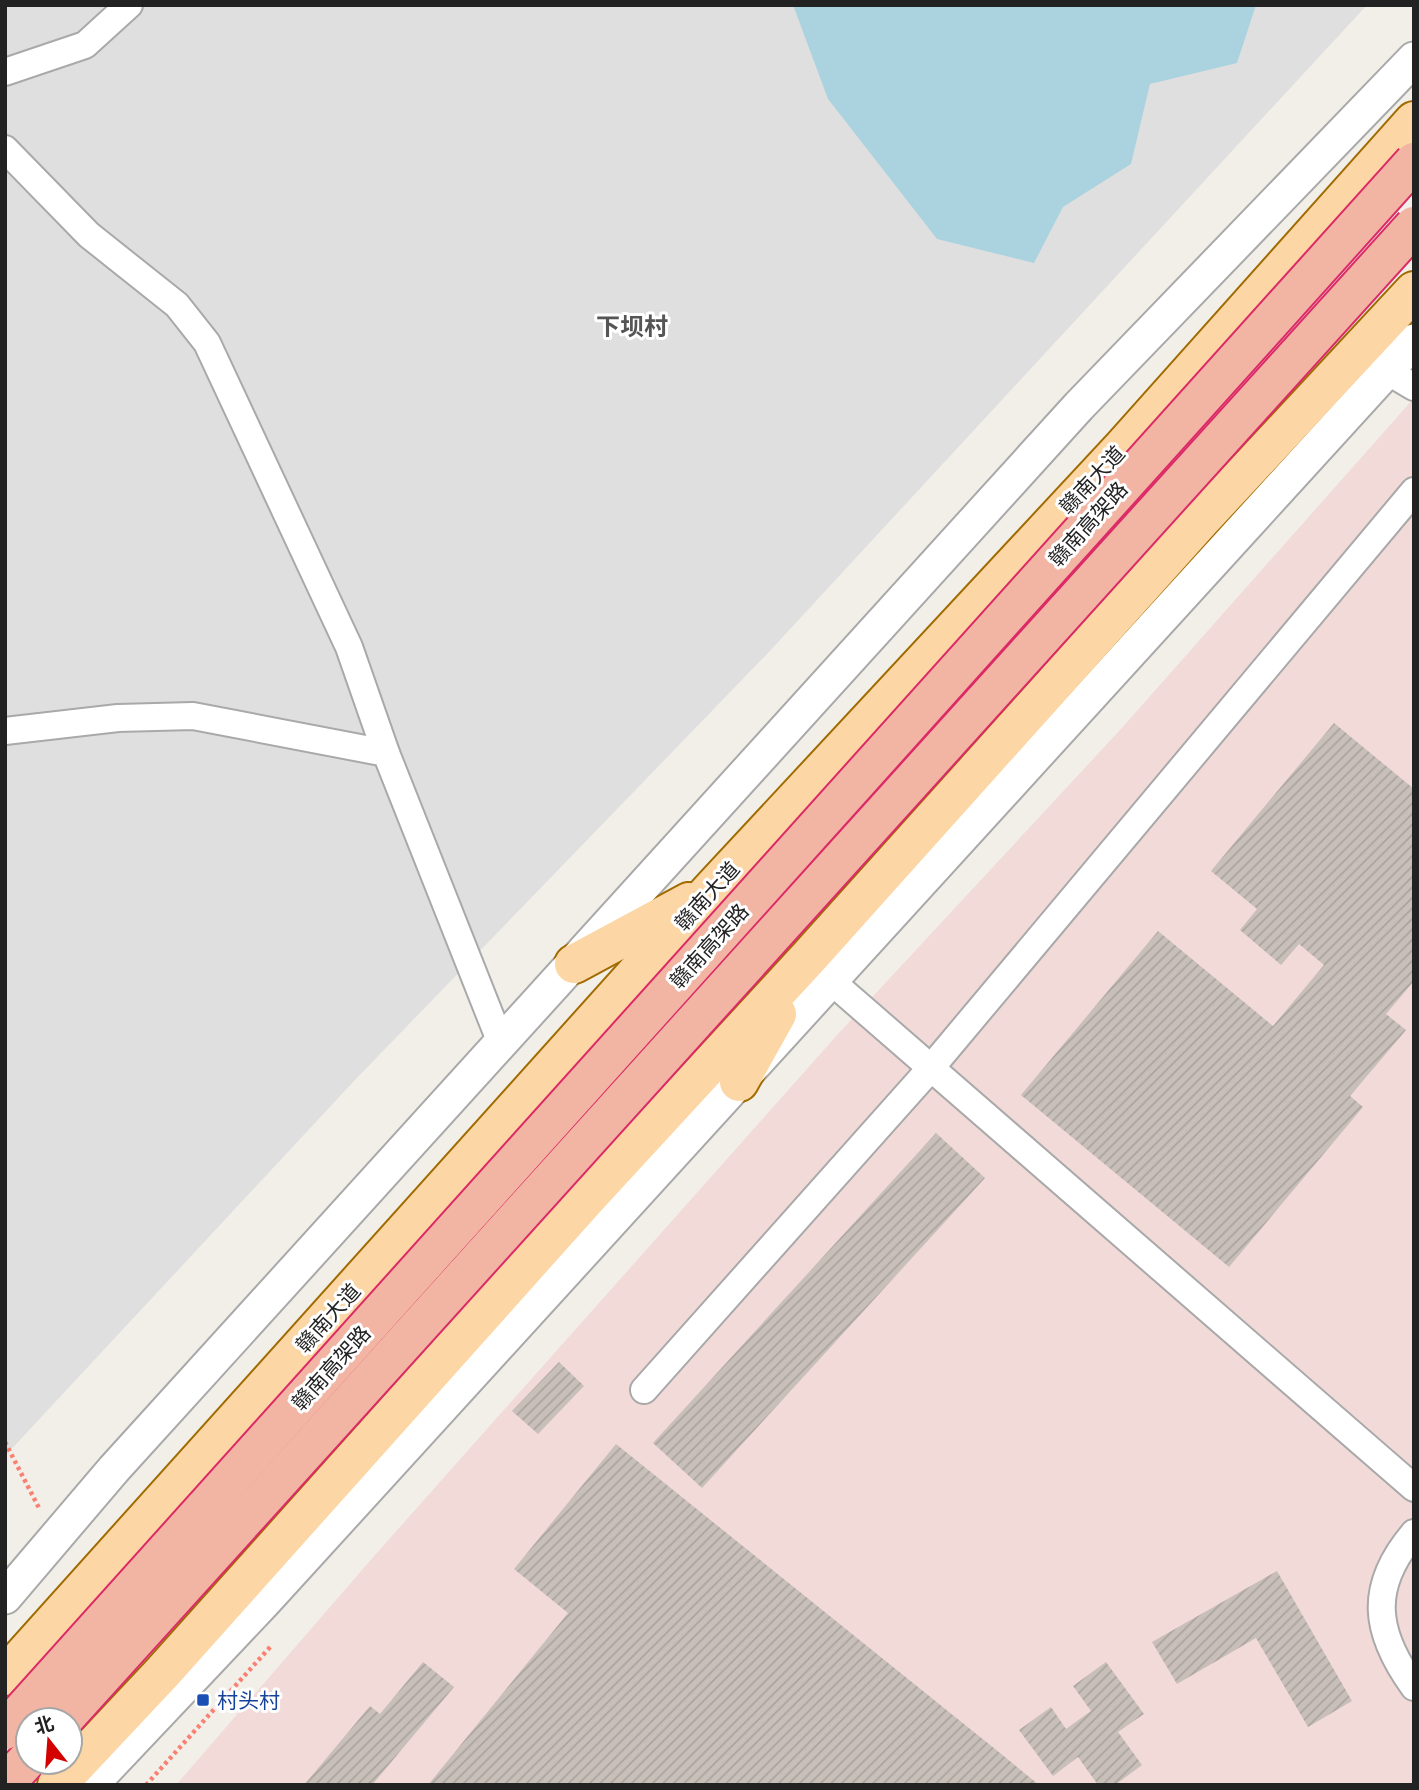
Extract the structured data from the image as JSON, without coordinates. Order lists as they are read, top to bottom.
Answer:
{
  "streets": {
    "highway": ["赣南高架路"],
    "main road": ["赣南大道"]
  },
  "districts": ["下坝村"],
  "places": {
    "transit": ["村头村"]
  },
  "north": "top"
}
